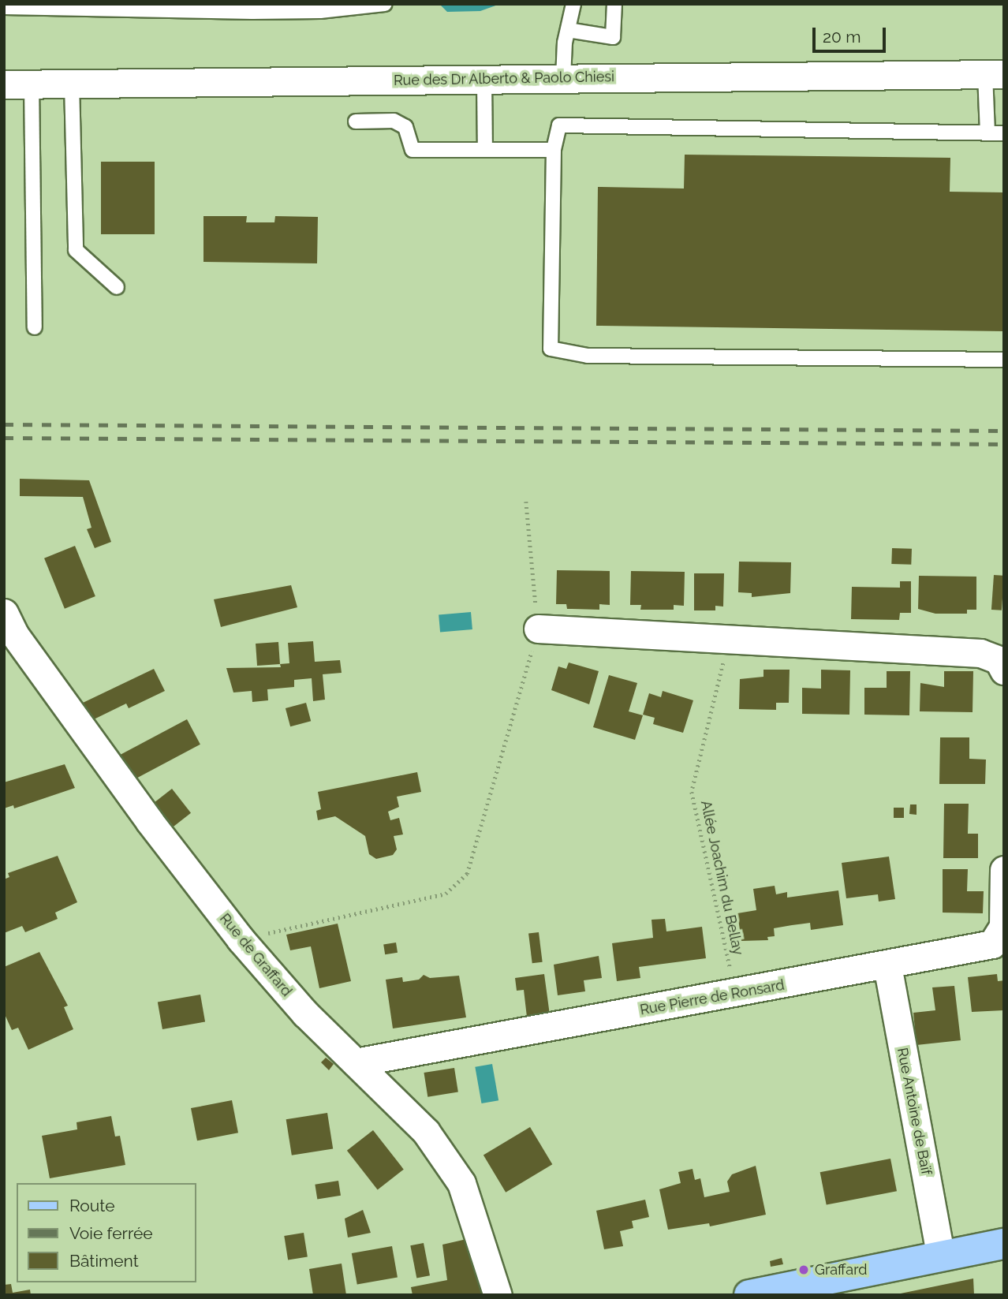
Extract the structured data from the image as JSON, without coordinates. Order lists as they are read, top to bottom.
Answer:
{
  "streets": {
    "street": [
      "Rue des Dr Alberto & Paolo Chiesi",
      "Rue de Graffard",
      "Rue Pierre de Ronsard",
      "Rue Antoine de Baïf"
    ],
    "path": ["Allée Joachim du Bellay"]
  },
  "crossings": [
    ["Allée Joachim du Bellay", "Rue Pierre de Ronsard"],
    ["Rue de Graffard", "Rue Pierre de Ronsard"],
    ["Rue Pierre de Ronsard", "Rue Antoine de Baïf"]
  ],
  "places": ["Graffard"],
  "legend": ["Route", "Voie ferrée", "Bâtiment"],
  "scale_bar": "20 m"
}
